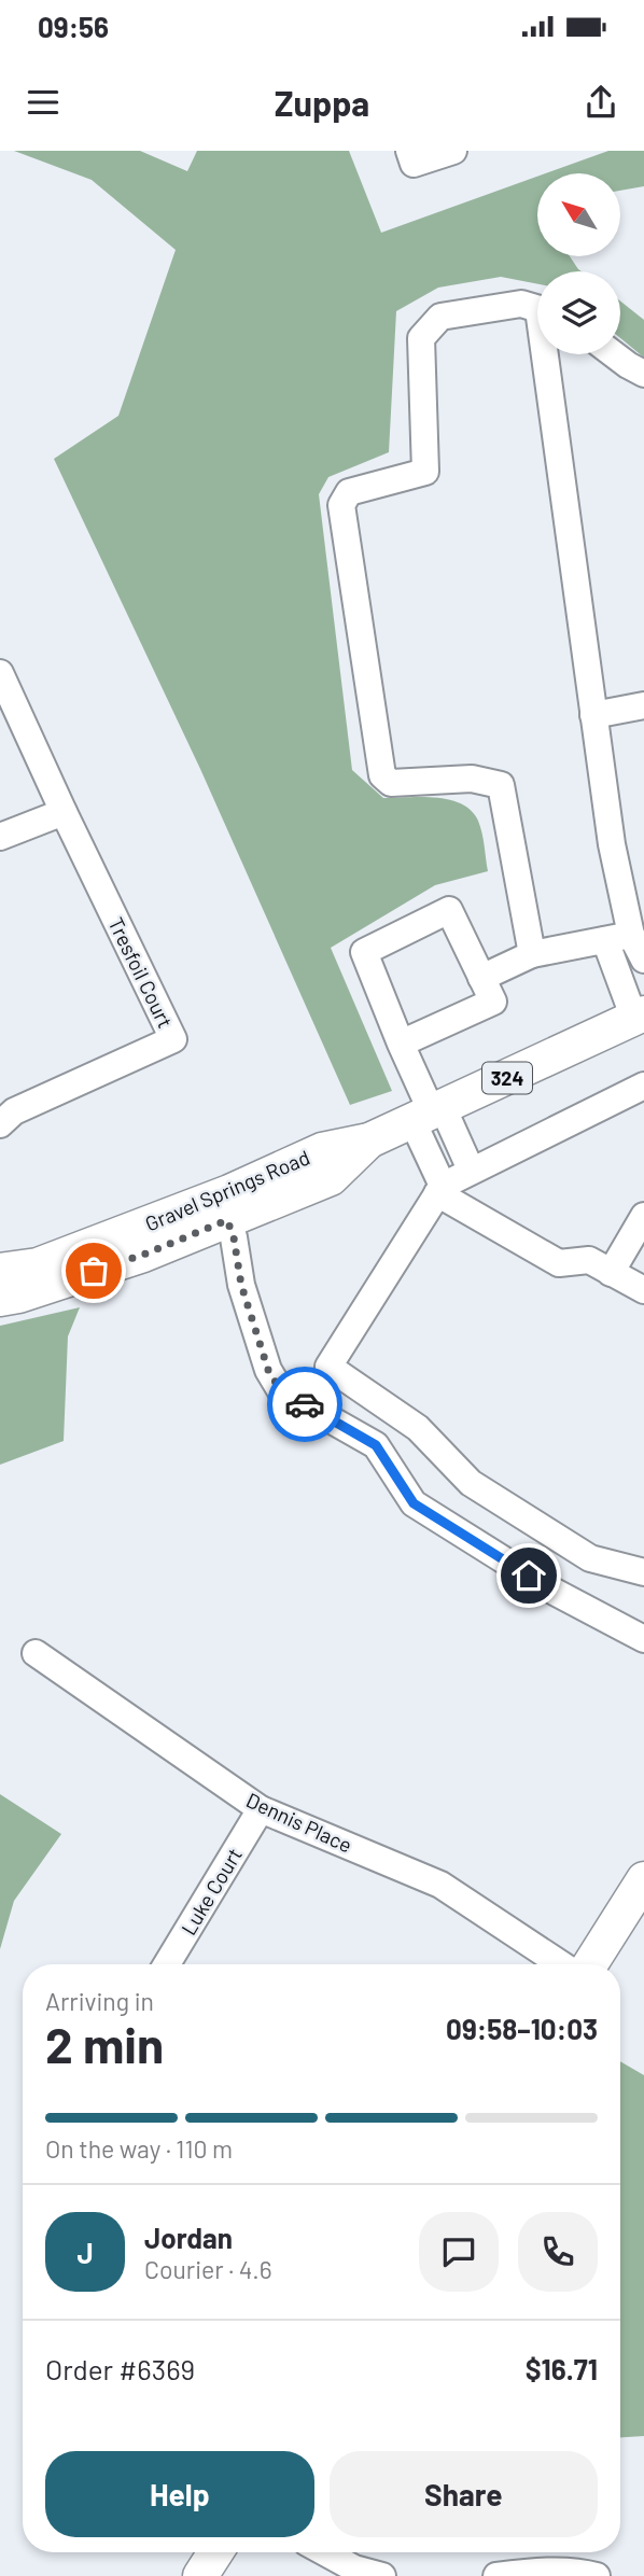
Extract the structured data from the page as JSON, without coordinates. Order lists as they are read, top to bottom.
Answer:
{
  "streets": {
    "main road": ["324", "Gravel Springs Road"],
    "street": ["Tresfoil Court", "Dennis Place", "Luke Court"]
  },
  "crossings": [
    ["Dennis Place", "Luke Court"]
  ],
  "north": "top left",
  "page": {
    "status": "09:56",
    "header": "Zuppa",
    "heading": ["2 min", "Arriving in", "09:58–10:03"],
    "panel": [
      "Jordan",
      "Courier · 4.6",
      "Order #6369",
      "$16.71"
    ],
    "bar": "On the way · 110 m",
    "round": "J",
    "buttons": ["Help", "Share"]
  }
}
